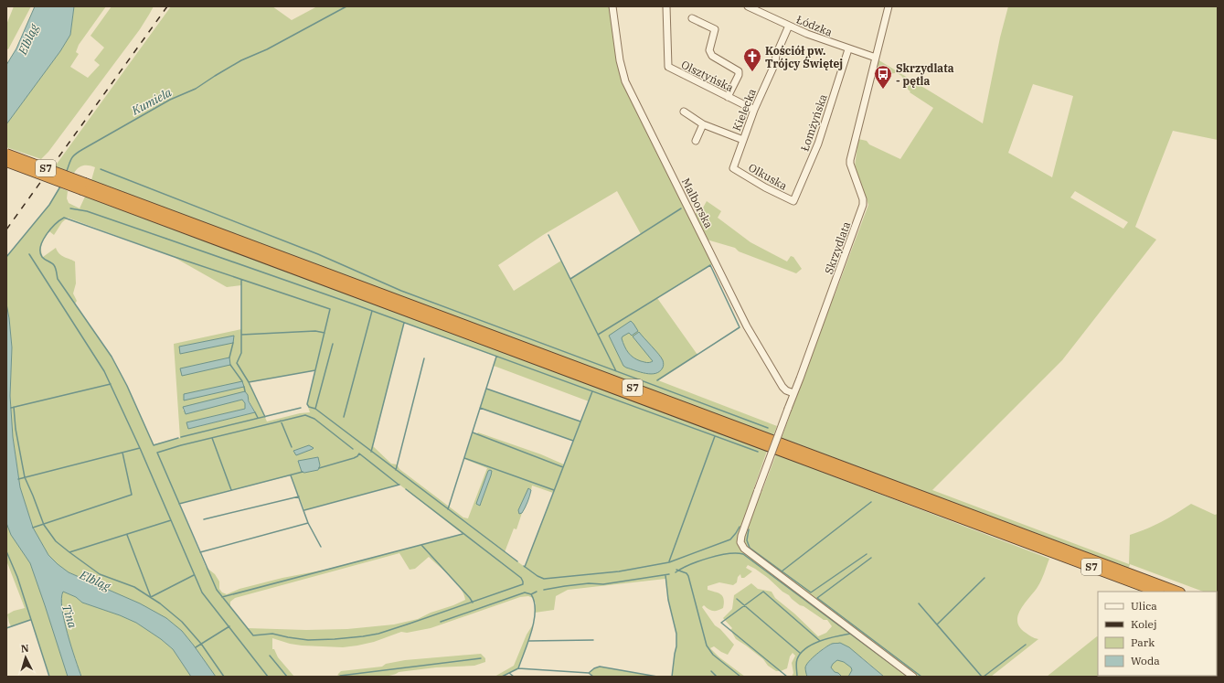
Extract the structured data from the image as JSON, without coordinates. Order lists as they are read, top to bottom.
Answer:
{
  "streets": {
    "highway": ["S7"],
    "street": [
      "Łódzka",
      "Olsztyńska",
      "Kielecka",
      "Łomżyńska",
      "Olkuska",
      "Malborska",
      "Skrzydlata"
    ]
  },
  "crossings": [
    ["Łódzka", "Kielecka"],
    ["Łódzka", "Łomżyńska"],
    ["Łódzka", "Skrzydlata"],
    ["Olsztyńska", "Kielecka"],
    ["Kielecka", "Olkuska"],
    ["Łomżyńska", "Olkuska"],
    ["Malborska", "Skrzydlata"]
  ],
  "water": ["Elbląg", "Kumiela", "Tina"],
  "places": {
    "church": ["Kościół pw. Trójcy Świętej"],
    "bus stop": ["Skrzydlata - pętla"]
  },
  "legend": [
    "Ulica",
    "Kolej",
    "Park",
    "Woda"
  ],
  "north": "top"
}
